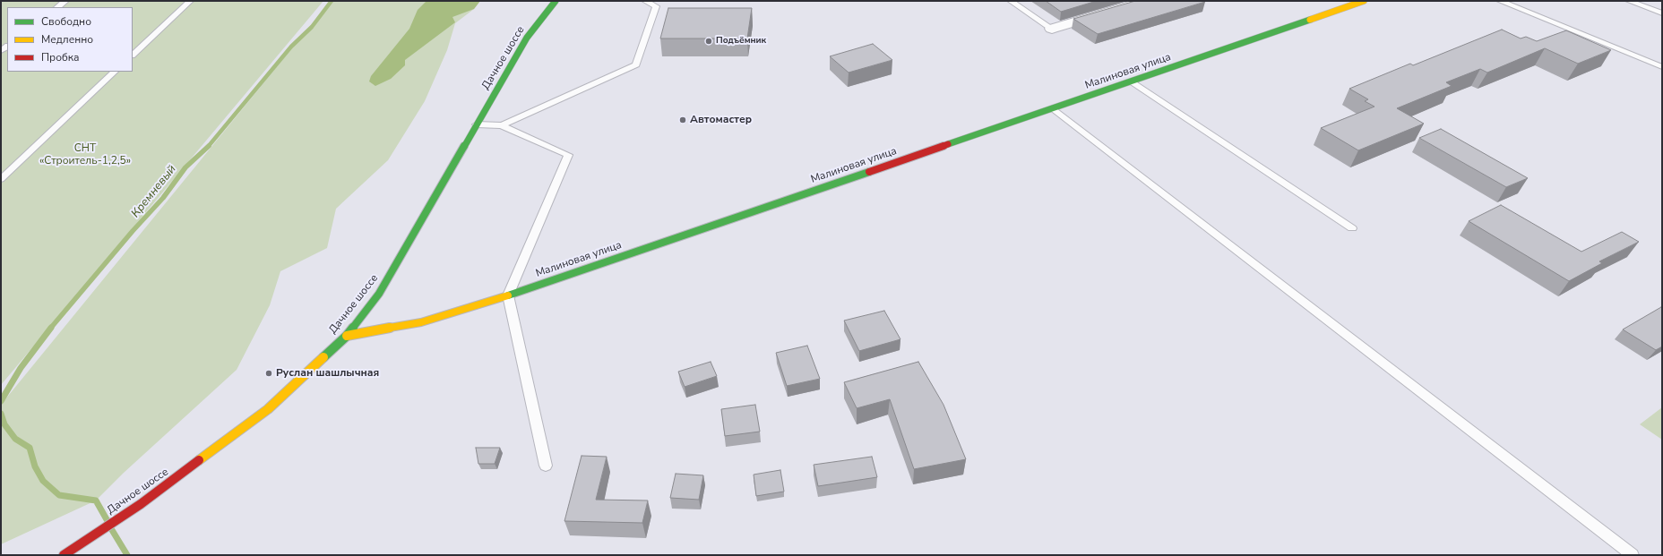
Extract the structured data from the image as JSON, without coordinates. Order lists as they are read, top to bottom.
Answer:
{
  "streets": {
    "street": ["Дачное шоссе", "Малиновая улица"]
  },
  "crossings": [
    ["Дачное шоссе", "Малиновая улица"]
  ],
  "water": ["Кремневый"],
  "parks": ["СНТ «Строитель-1,2,5»"],
  "places": ["Подъёмник", "Автомастер", "Руслан шашлычная"],
  "legend": ["Свободно", "Медленно", "Пробка"]
}
